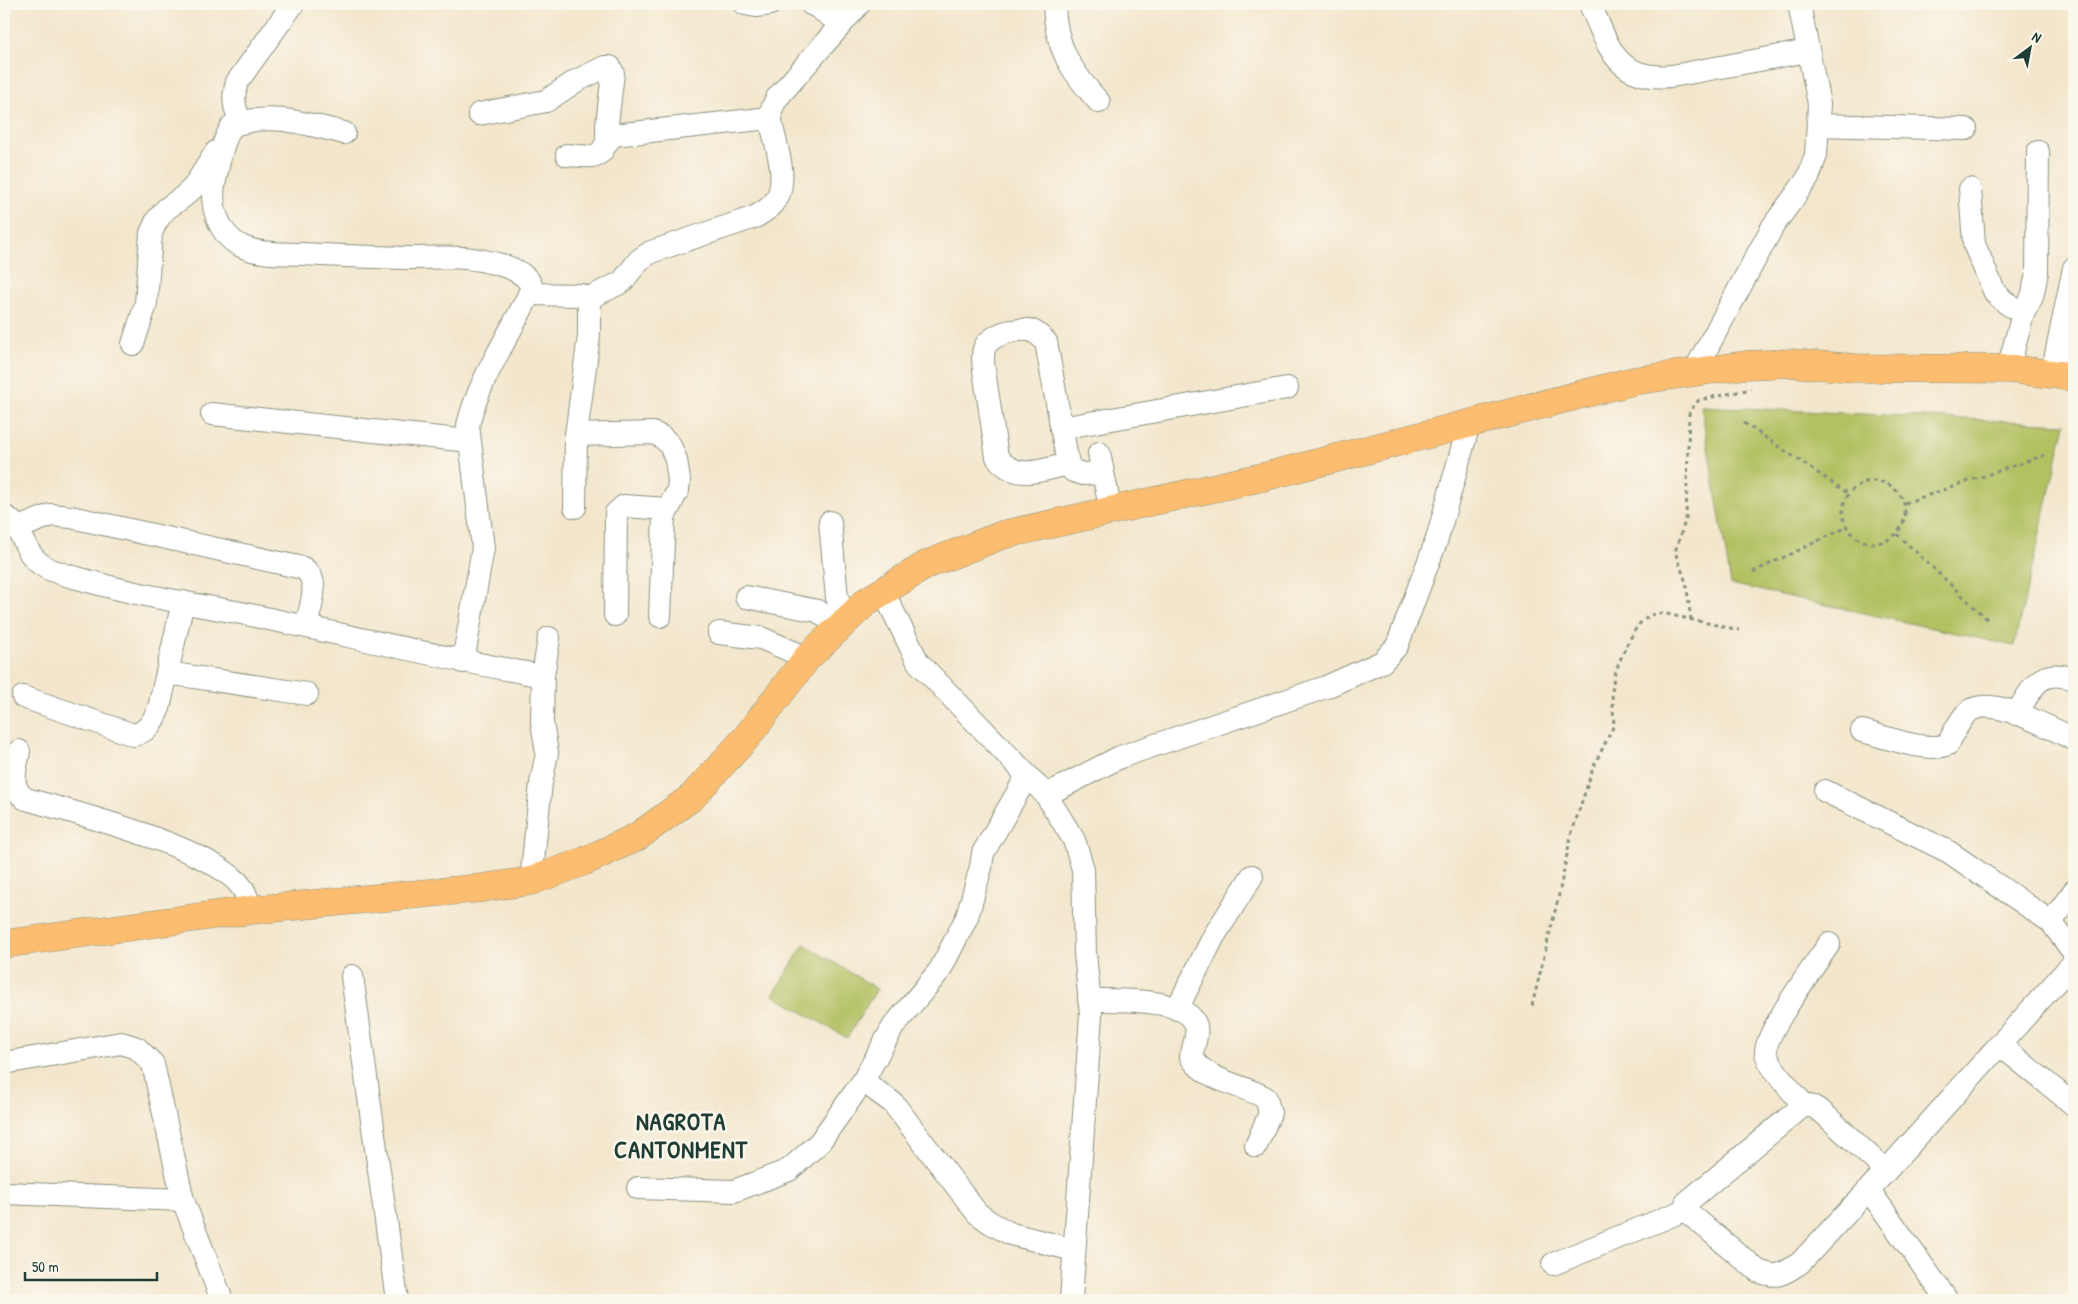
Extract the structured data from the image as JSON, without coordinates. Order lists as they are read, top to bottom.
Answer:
{
  "districts": ["NAGROTA CANTONMENT"],
  "scale_bar": "50 m",
  "north": "top right"
}
